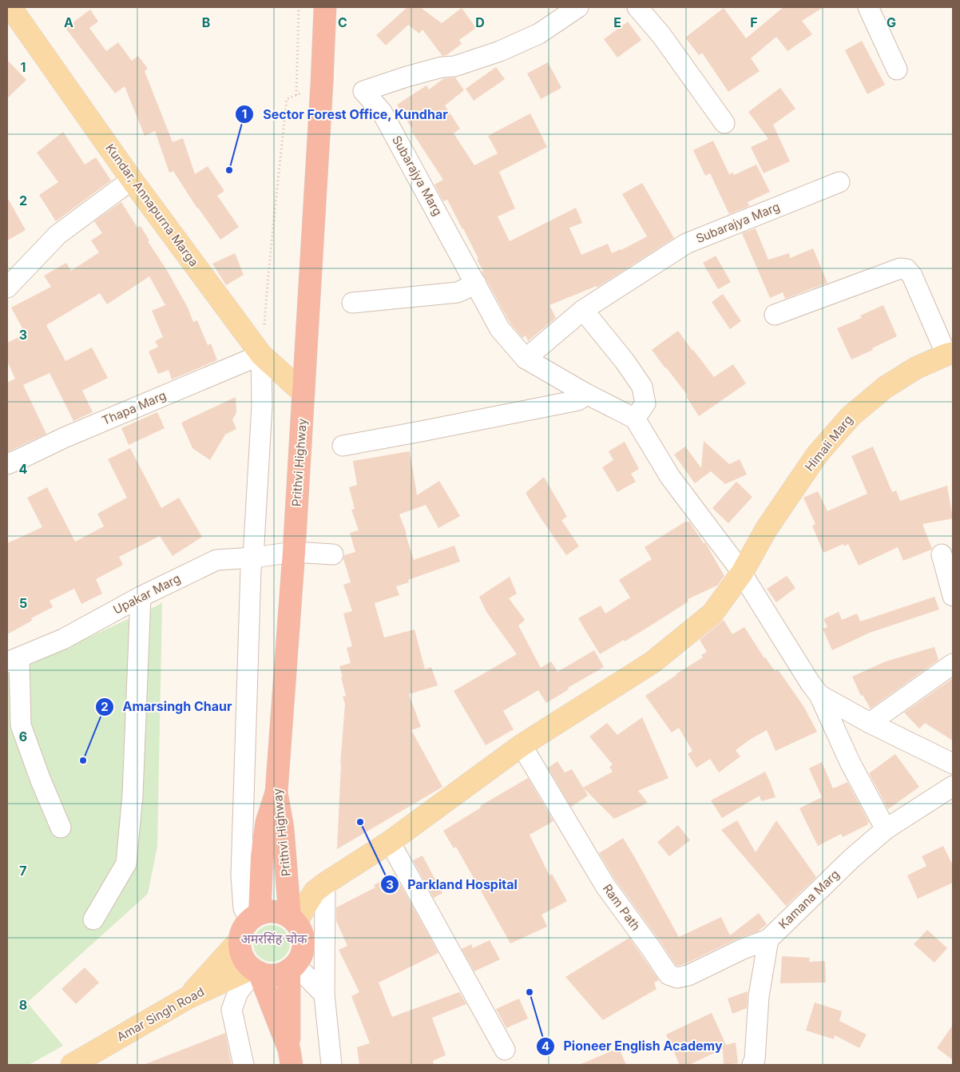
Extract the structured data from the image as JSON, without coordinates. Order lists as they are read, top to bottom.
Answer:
{
  "streets": {
    "highway": ["Prithvi Highway"],
    "main road": ["Kundar, Annapurna Marga", "Himali Marg", "Amar Singh Road"],
    "street": [
      "Subarajya Marg",
      "Thapa Marg",
      "Upakar Marg",
      "Kamana Marg",
      "Ram Path"
    ]
  },
  "crossings": [
    ["Kundar, Annapurna Marga", "Thapa Marg"],
    ["Kundar, Annapurna Marga", "Prithvi Highway"],
    ["Prithvi Highway", "Upakar Marg"],
    ["Prithvi Highway", "Amar Singh Road"],
    ["Kamana Marg", "Ram Path"]
  ],
  "districts": ["अमरसिंह चोक"],
  "places": [
    "Sector Forest Office, Kundhar",
    "Amarsingh Chaur",
    "Parkland Hospital",
    "Pioneer English Academy"
  ],
  "grid": {
    "columns": [
      "A",
      "B",
      "C",
      "D",
      "E",
      "F",
      "G"
    ],
    "rows": [
      "1",
      "2",
      "3",
      "4",
      "5",
      "6",
      "7",
      "8"
    ]
  }
}
